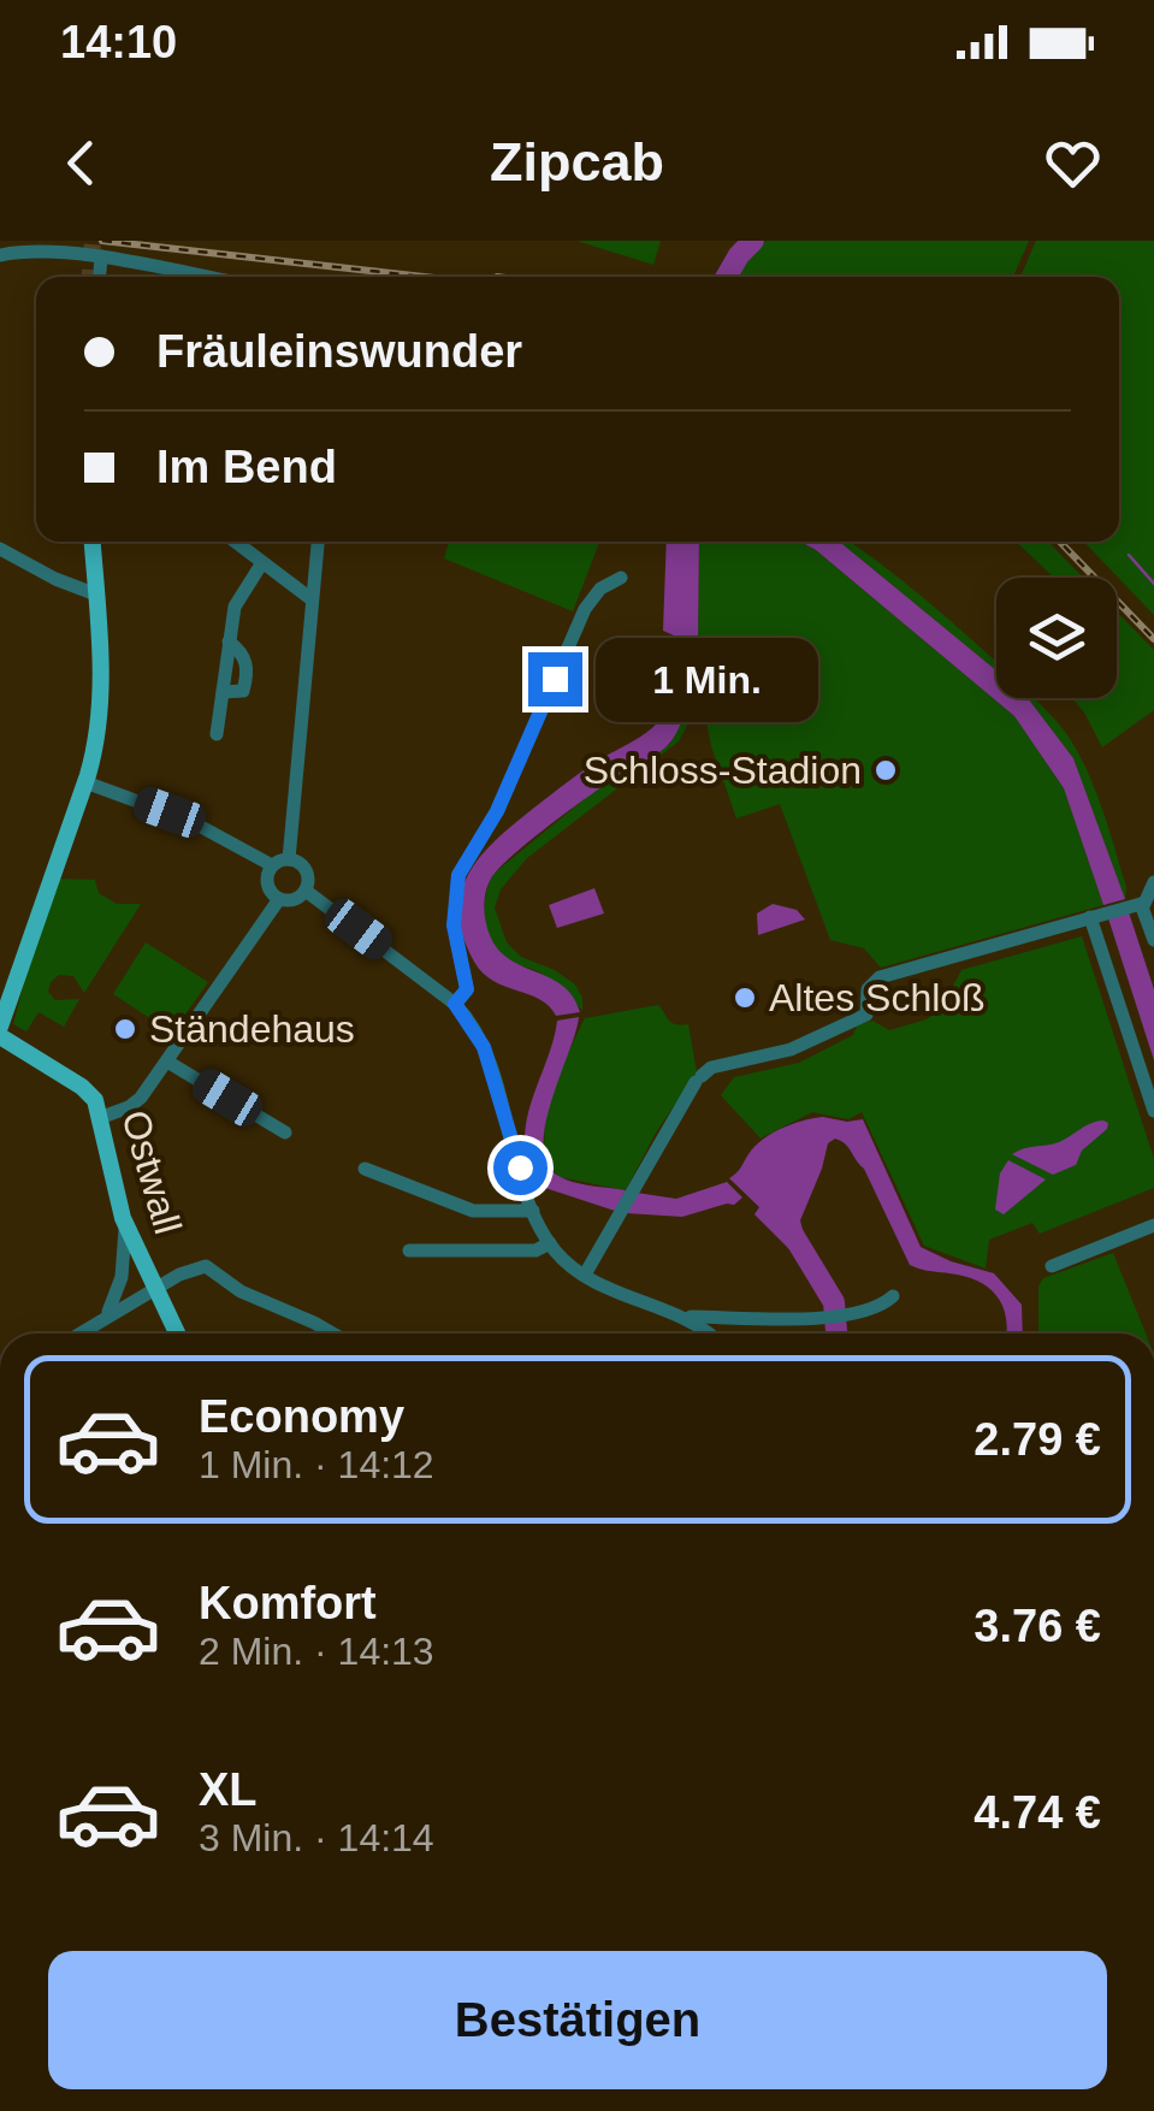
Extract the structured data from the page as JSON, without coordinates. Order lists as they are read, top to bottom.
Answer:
{
  "streets": {
    "main road": ["Ostwall"]
  },
  "places": ["Schloss-Stadion", "Altes Schloß", "Ständehaus"],
  "page": {
    "status": "14:10",
    "header": "Zipcab",
    "banner": ["Fräuleinswunder", "Im Bend"],
    "bubble": "1 Min.",
    "list": [
      {
        "name": "Economy",
        "note": "1 Min. · 14:12",
        "value": "2.79 €"
      },
      {
        "name": "Komfort",
        "note": "2 Min. · 14:13",
        "value": "3.76 €"
      },
      {
        "name": "XL",
        "note": "3 Min. · 14:14",
        "value": "4.74 €"
      }
    ],
    "buttons": "Bestätigen"
  }
}
